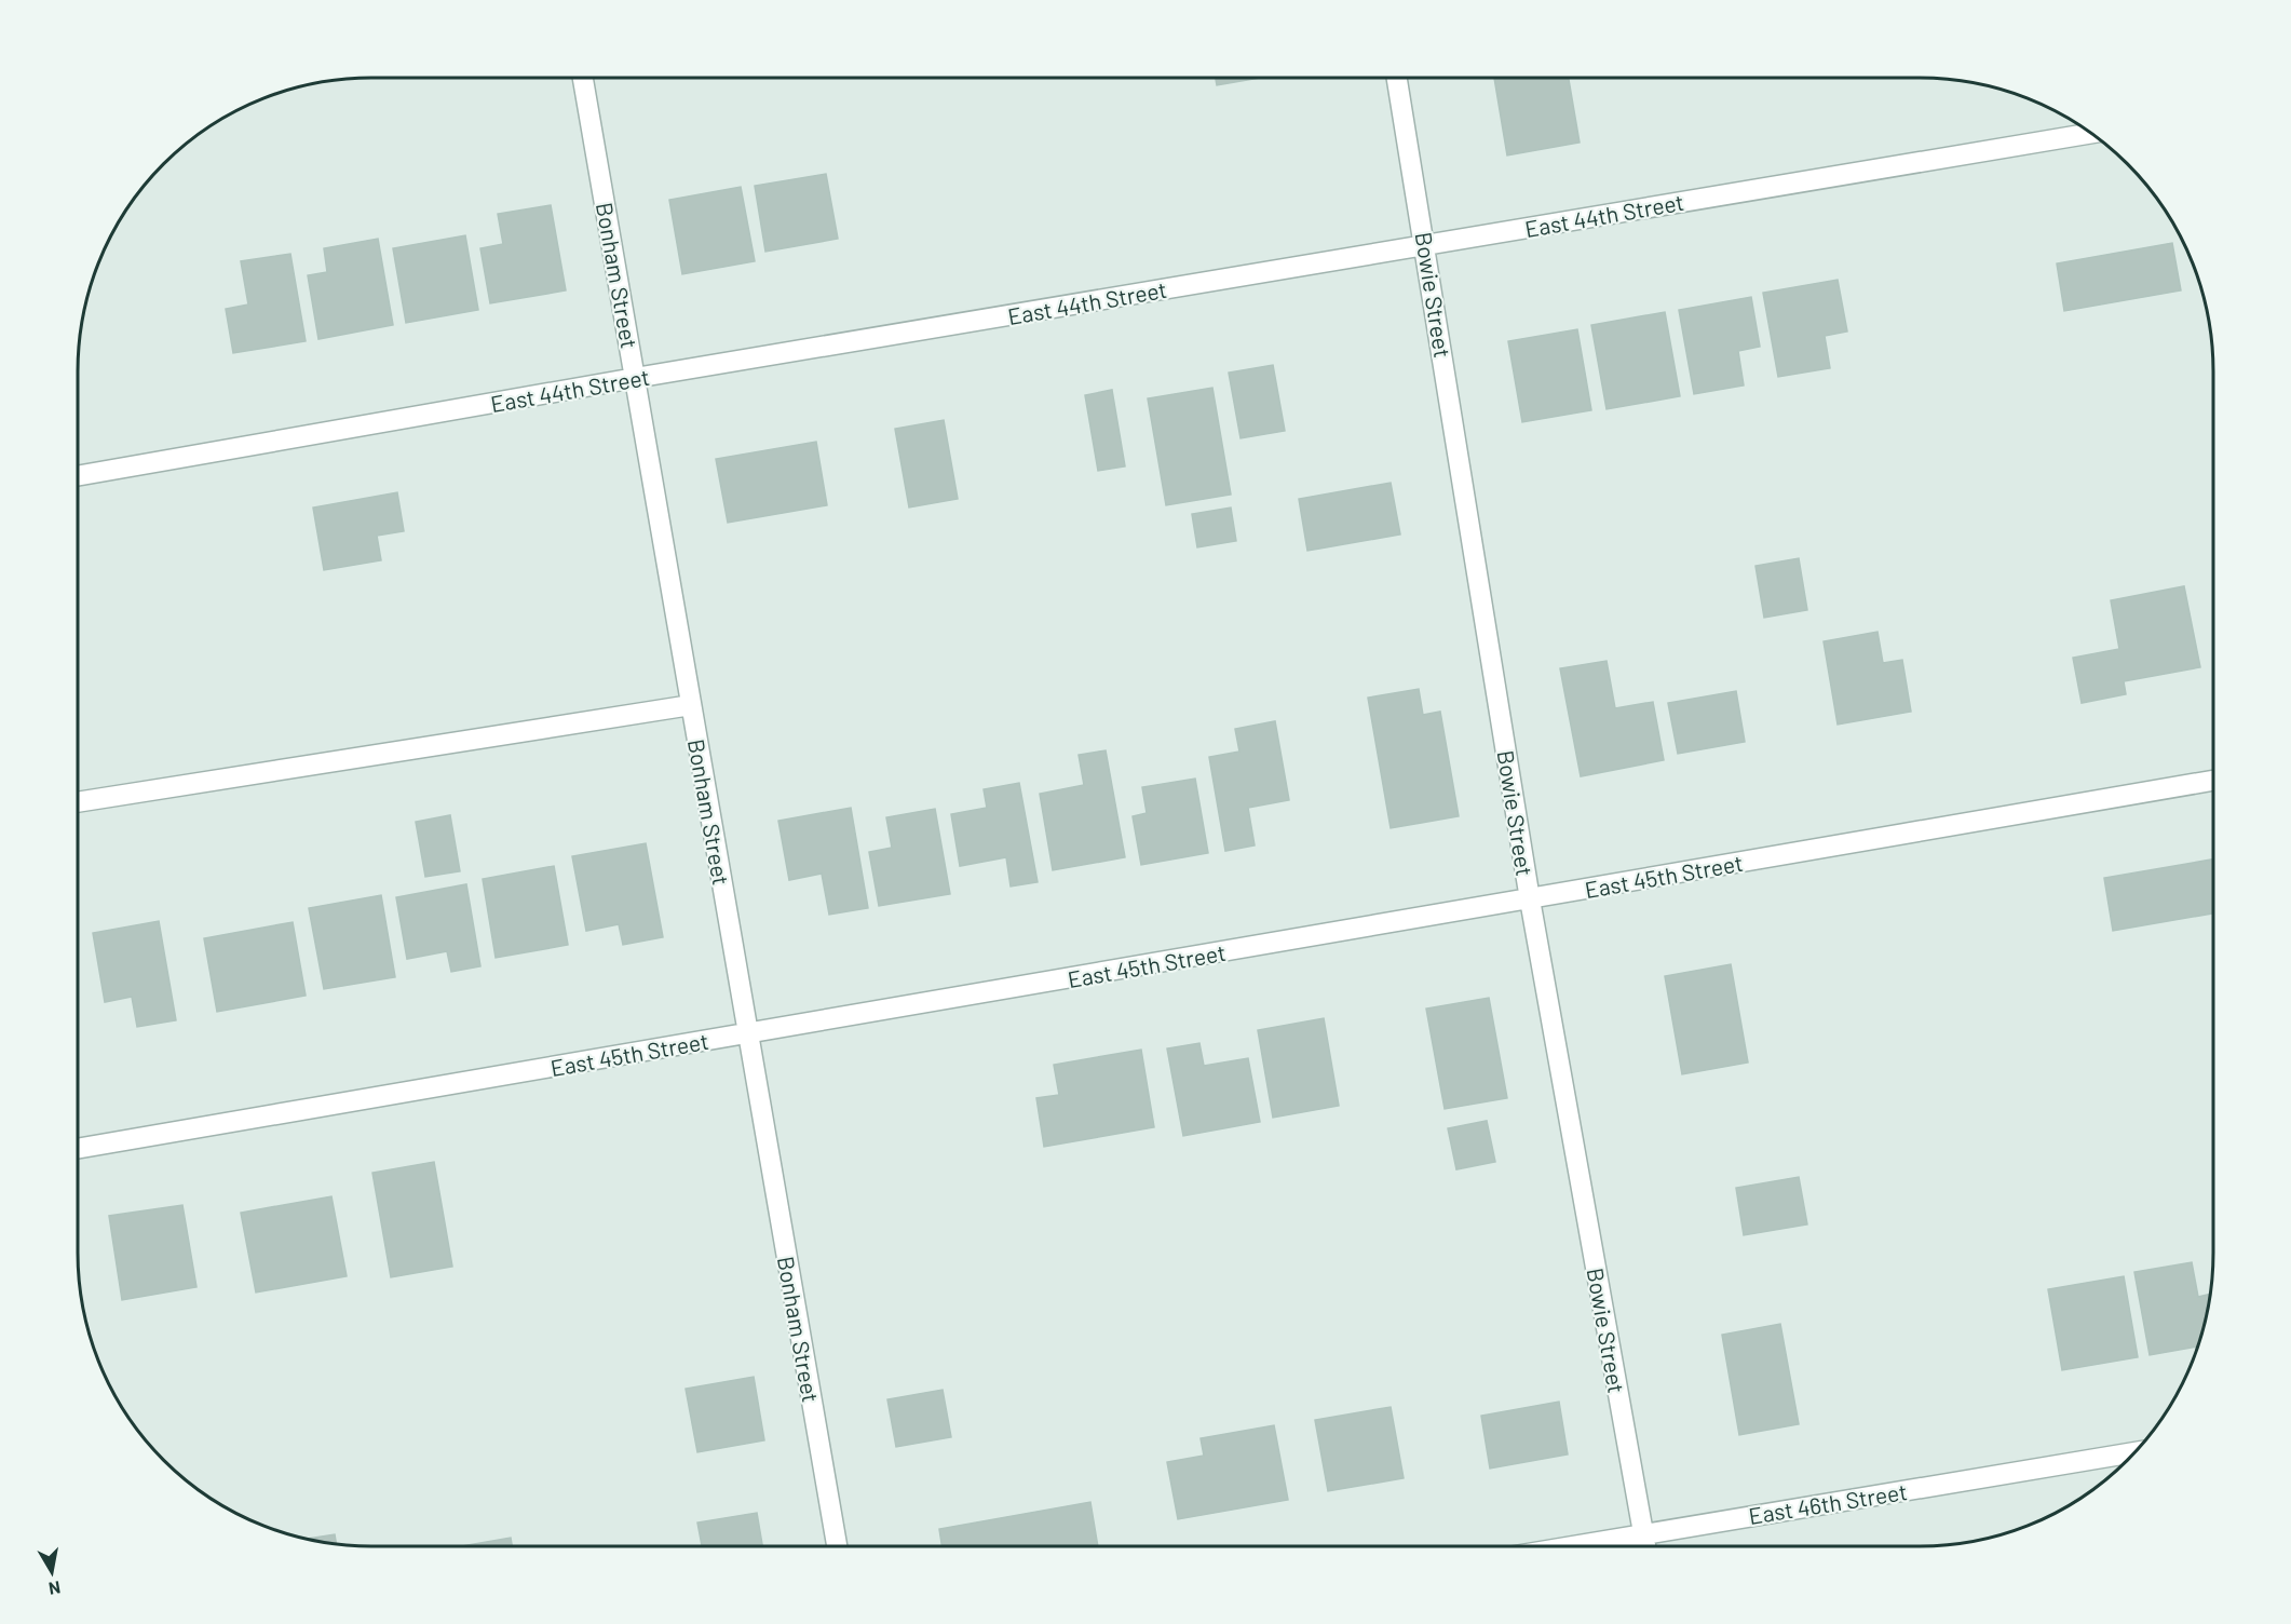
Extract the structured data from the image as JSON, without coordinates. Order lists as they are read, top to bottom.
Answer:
{
  "streets": {
    "street": [
      "East 44th Street",
      "Bonham Street",
      "Bowie Street",
      "East 45th Street",
      "East 46th Street"
    ]
  },
  "crossings": [
    ["East 44th Street", "Bonham Street"],
    ["East 44th Street", "Bowie Street"],
    ["Bonham Street", "East 45th Street"],
    ["Bowie Street", "East 45th Street"],
    ["Bowie Street", "East 46th Street"]
  ],
  "north": "bottom"
}
